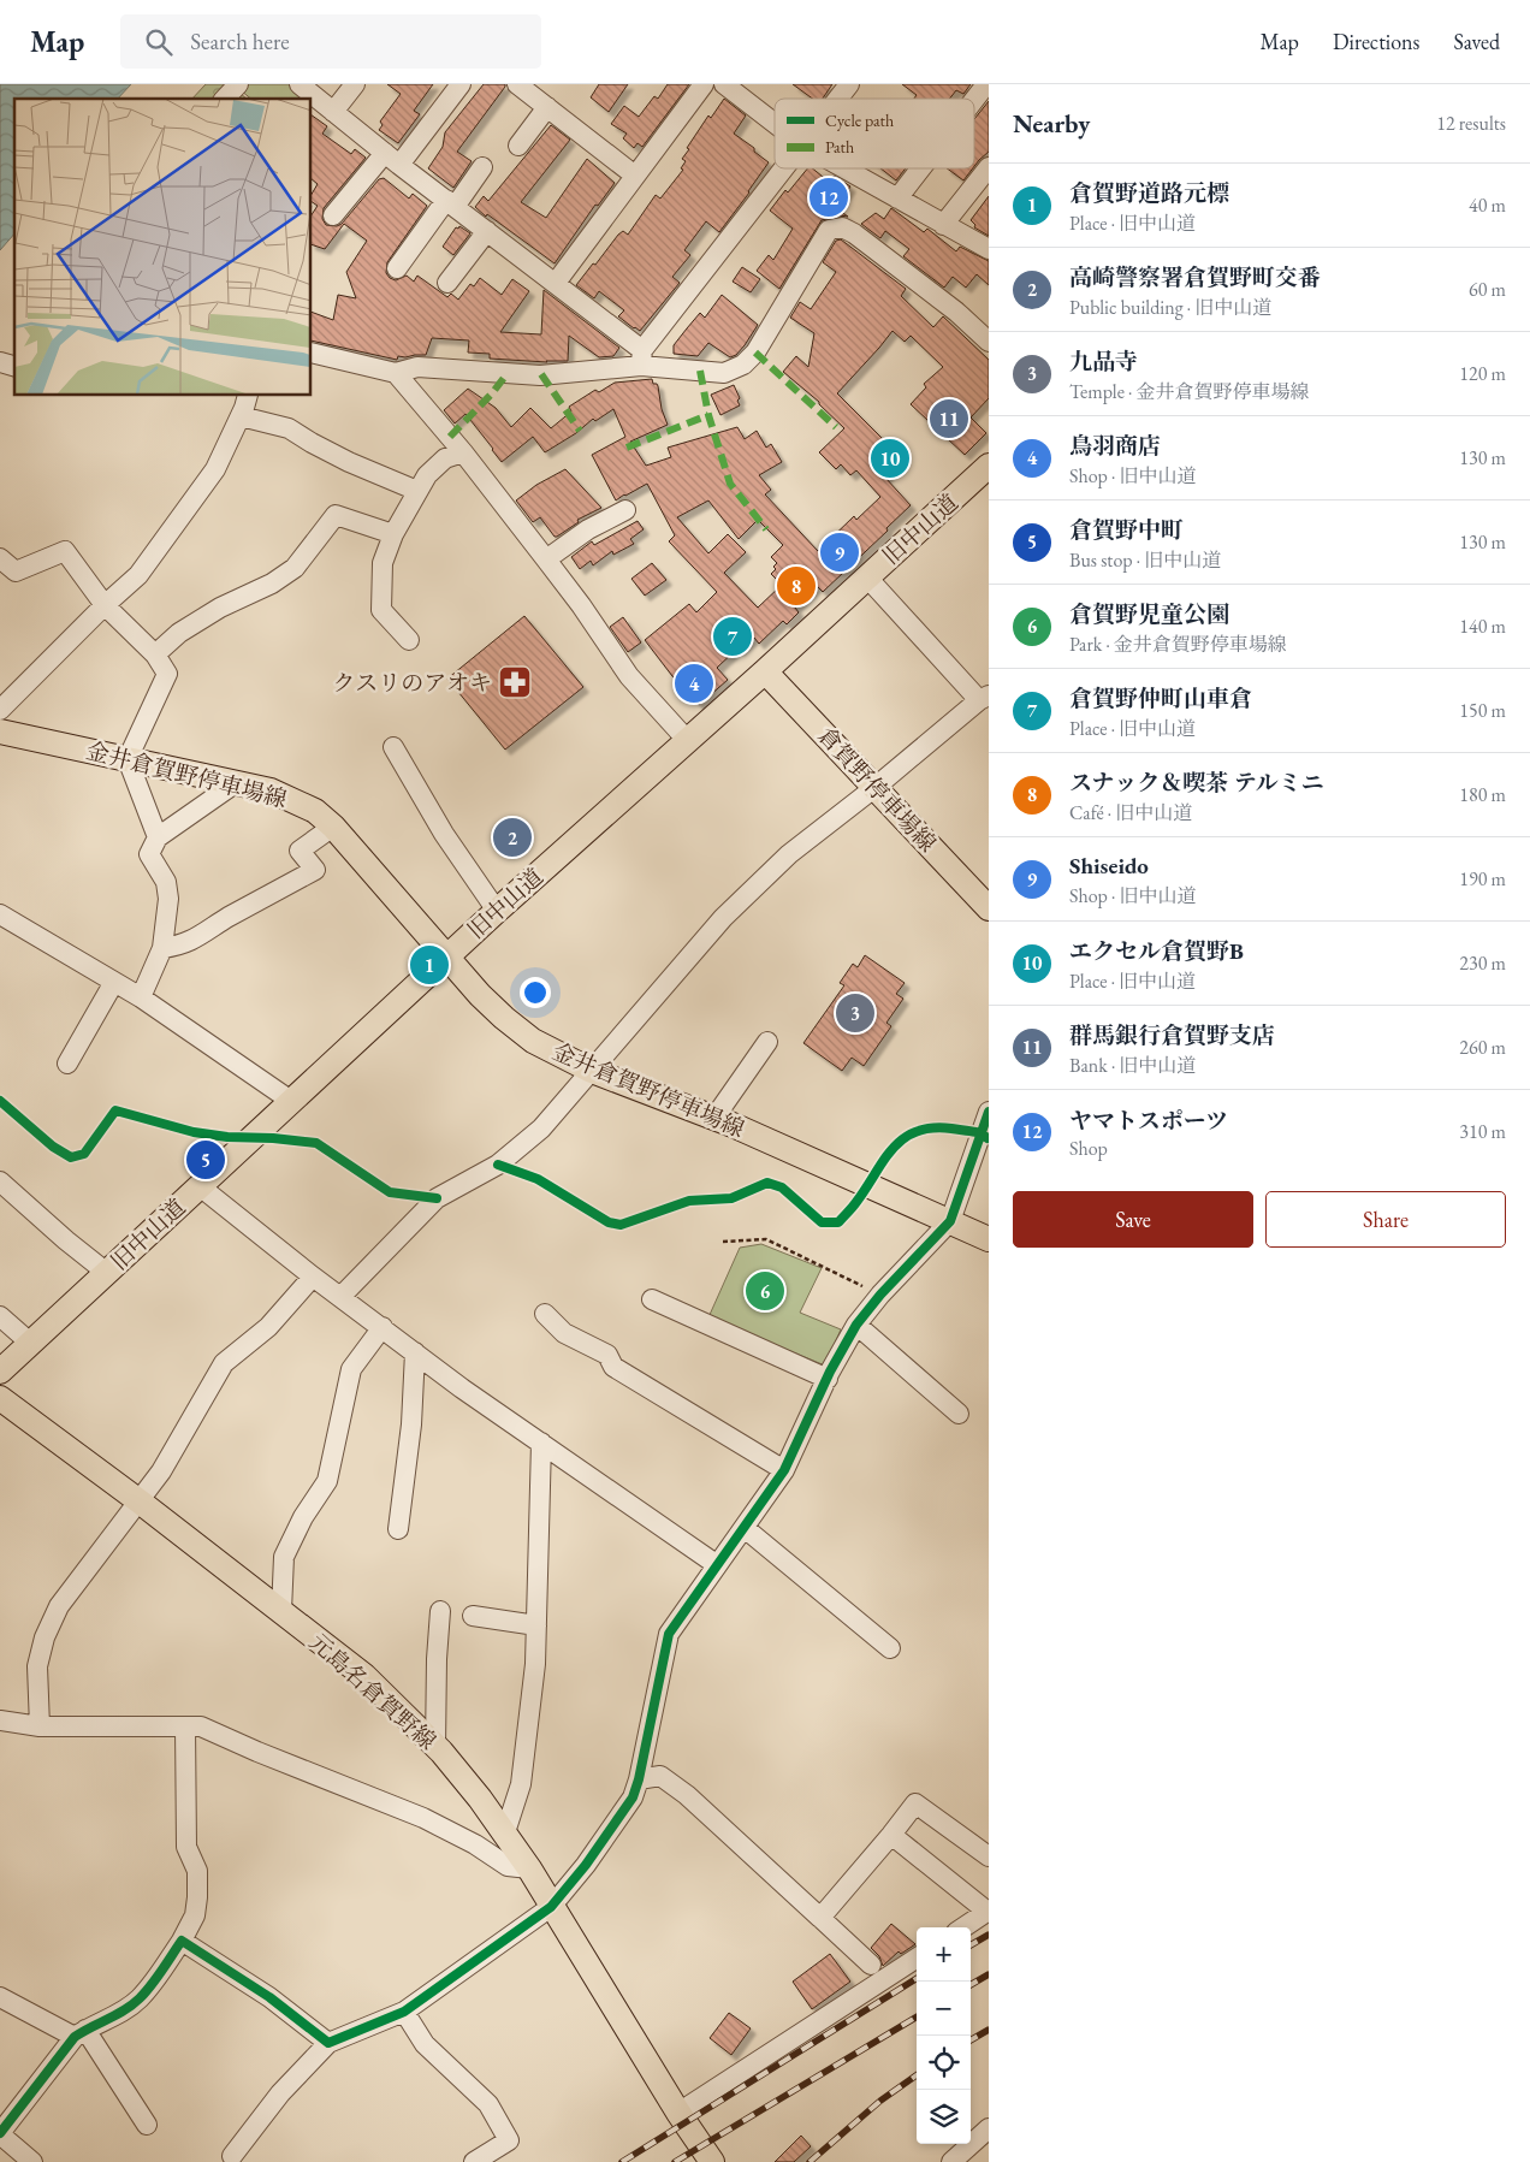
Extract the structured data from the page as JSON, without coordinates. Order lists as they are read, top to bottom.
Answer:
{
  "streets": {
    "main road": [
      "旧中山道",
      "金井倉賀野停車場線",
      "倉賀野停車場線",
      "元島名倉賀野線"
    ]
  },
  "crossings": [
    ["旧中山道", "金井倉賀野停車場線"],
    ["旧中山道", "倉賀野停車場線"]
  ],
  "places": {
    "pharmacy": ["クスリのアオキ"]
  },
  "legend": ["Cycle path", "Path"],
  "page": {
    "header": "Map",
    "search": "Search here",
    "nav": ["Map", "Directions", "Saved"],
    "heading": ["Nearby", "12 results"],
    "list": [
      {
        "mark": "1",
        "name": "倉賀野道路元標",
        "note": "Place · 旧中山道",
        "value": "40 m"
      },
      {
        "mark": "2",
        "name": "高崎警察署倉賀野町交番",
        "note": "Public building · 旧中山道",
        "value": "60 m"
      },
      {
        "mark": "3",
        "name": "九品寺",
        "note": "Temple · 金井倉賀野停車場線",
        "value": "120 m"
      },
      {
        "mark": "4",
        "name": "鳥羽商店",
        "note": "Shop · 旧中山道",
        "value": "130 m"
      },
      {
        "mark": "5",
        "name": "倉賀野中町",
        "note": "Bus stop · 旧中山道",
        "value": "130 m"
      },
      {
        "mark": "6",
        "name": "倉賀野児童公園",
        "note": "Park · 金井倉賀野停車場線",
        "value": "140 m"
      },
      {
        "mark": "7",
        "name": "倉賀野仲町山車倉",
        "note": "Place · 旧中山道",
        "value": "150 m"
      },
      {
        "mark": "8",
        "name": "スナック＆喫茶 テルミニ",
        "note": "Café · 旧中山道",
        "value": "180 m"
      },
      {
        "mark": "9",
        "name": "Shiseido",
        "note": "Shop · 旧中山道",
        "value": "190 m"
      },
      {
        "mark": "10",
        "name": "エクセル倉賀野B",
        "note": "Place · 旧中山道",
        "value": "230 m"
      },
      {
        "mark": "11",
        "name": "群馬銀行倉賀野支店",
        "note": "Bank · 旧中山道",
        "value": "260 m"
      },
      {
        "mark": "12",
        "name": "ヤマトスポーツ",
        "note": "Shop",
        "value": "310 m"
      }
    ],
    "pins": [
      "12",
      "11",
      "10",
      "9",
      "8",
      "7",
      "4",
      "2",
      "1",
      "3",
      "5",
      "6"
    ],
    "buttons": ["Save", "Share"],
    "map_buttons": ["+", "−"]
  }
}
